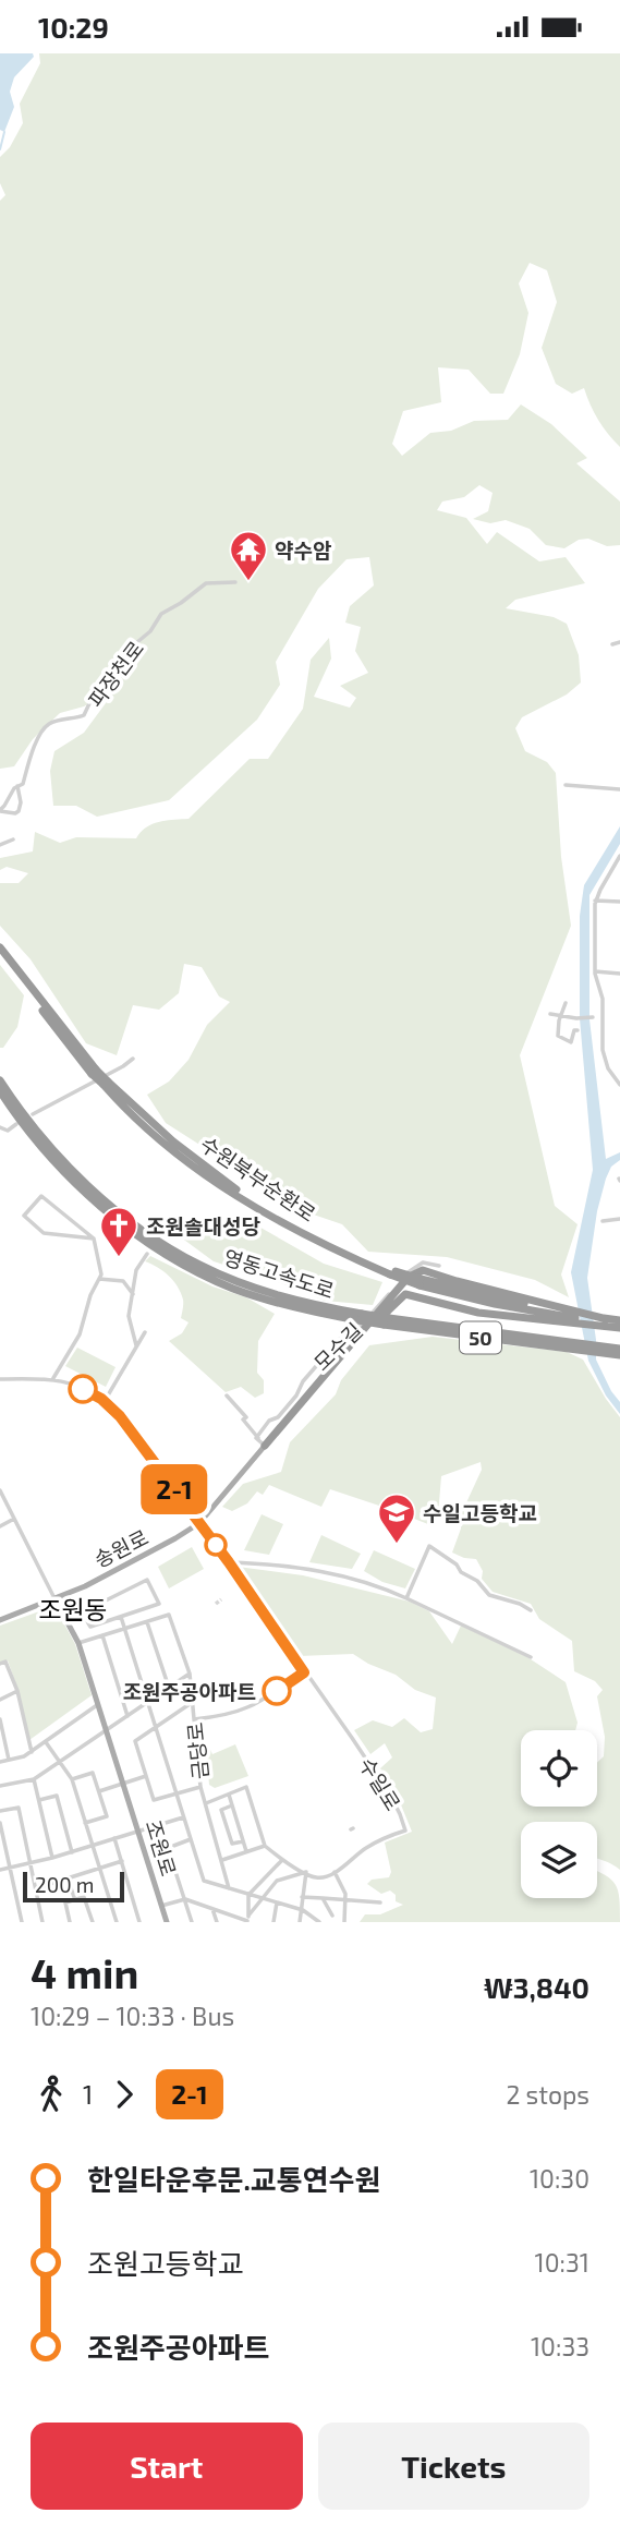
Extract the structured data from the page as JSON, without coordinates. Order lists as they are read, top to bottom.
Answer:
{
  "streets": {
    "highway": ["수원북부순환로", "영동고속도로", "50"],
    "main road": ["송원로", "조원로"],
    "street": [
      "파장천로",
      "모수길",
      "금당로",
      "수일로"
    ]
  },
  "crossings": [
    ["송원로", "조원로"]
  ],
  "districts": ["조원동"],
  "places": {
    "temple": ["약수암"],
    "church": ["조원솔대성당"],
    "school or university": ["수일고등학교"],
    "other": ["조원주공아파트"]
  },
  "lines": ["bus line 2-1"],
  "scale_bar": "200 m",
  "page": {
    "status": "10:29",
    "on_map": "2-1",
    "scale": "200 m",
    "heading": ["4 min", "10:29 – 10:33 · Bus", "₩3,840"],
    "legs": ["1", "2-1", "2 stops"],
    "list": [
      {
        "name": "한일타운후문.교통연수원",
        "value": "10:30"
      },
      {
        "name": "조원고등학교",
        "value": "10:31"
      },
      {
        "name": "조원주공아파트",
        "value": "10:33"
      }
    ],
    "buttons": ["Start", "Tickets"]
  }
}
